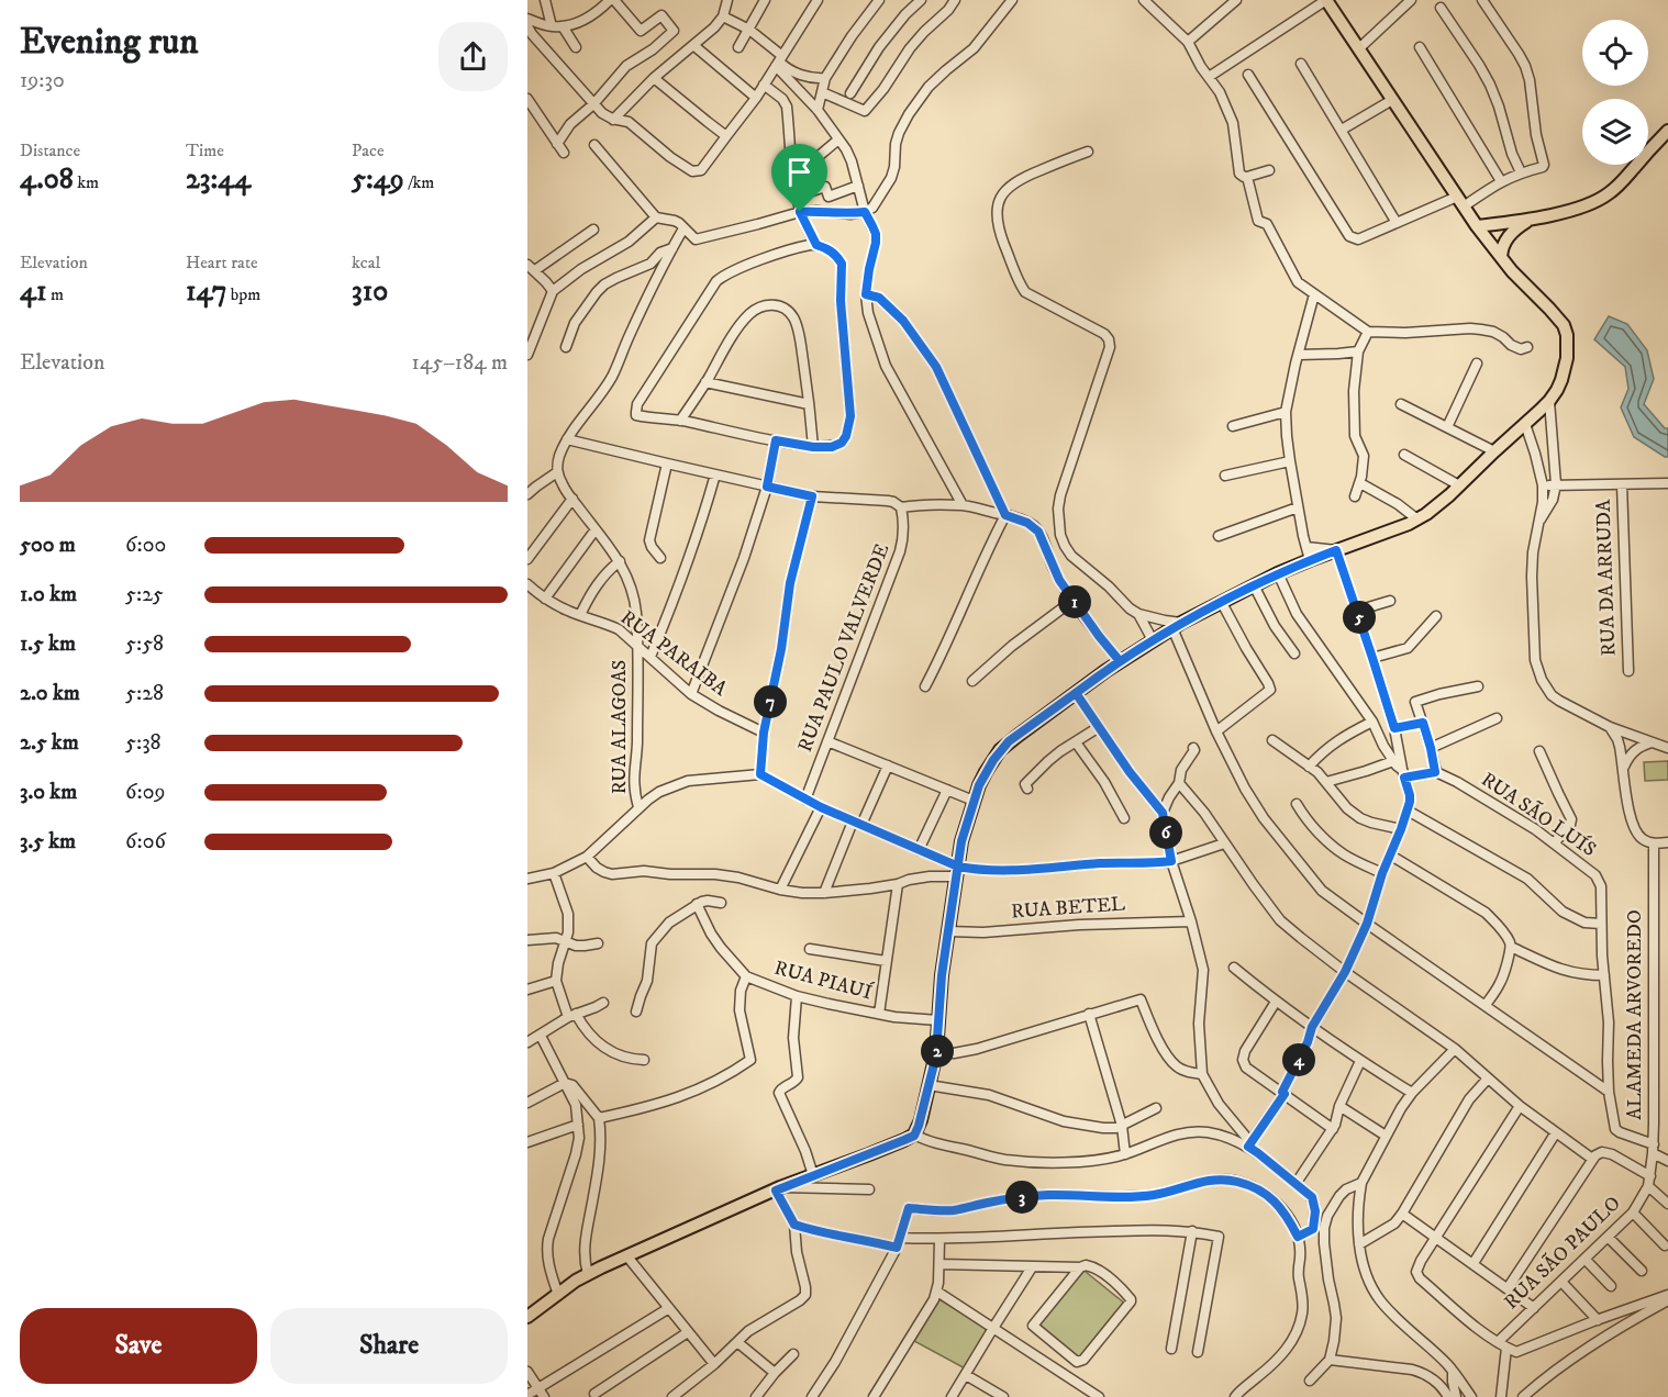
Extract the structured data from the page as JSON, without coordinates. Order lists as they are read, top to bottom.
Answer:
{
  "streets": {
    "street": [
      "RUA DA ARRUDA",
      "RUA PAULO VALVERDE",
      "RUA PARAIBA",
      "RUA ALAGOAS",
      "RUA SÃO LUÍS",
      "RUA BETEL",
      "RUA PIAUÍ",
      "ALAMEDA ARVOREDO",
      "RUA SÃO PAULO"
    ]
  },
  "crossings": [
    ["RUA PARAIBA", "RUA ALAGOAS"],
    ["RUA SÃO LUÍS", "ALAMEDA ARVOREDO"],
    ["ALAMEDA ARVOREDO", "RUA SÃO PAULO"]
  ],
  "page": {
    "heading": ["Evening run", "19:30"],
    "stats": [
      ["Distance", "4.08 km"],
      ["Time", "23:44"],
      ["Pace", "5:49 /km"],
      ["Elevation", "41 m"],
      ["Heart rate", "147 bpm"],
      ["kcal", "310"]
    ],
    "chart": ["Elevation", "145–184 m"],
    "list": [
      {
        "name": "500 m",
        "note": "6:00"
      },
      {
        "name": "1.0 km",
        "note": "5:25"
      },
      {
        "name": "1.5 km",
        "note": "5:58"
      },
      {
        "name": "2.0 km",
        "note": "5:28"
      },
      {
        "name": "2.5 km",
        "note": "5:38"
      },
      {
        "name": "3.0 km",
        "note": "6:09"
      },
      {
        "name": "3.5 km",
        "note": "6:06"
      }
    ],
    "pins": [
      "1",
      "5",
      "7",
      "6",
      "2",
      "4",
      "3"
    ],
    "buttons": ["Save", "Share"]
  }
}
